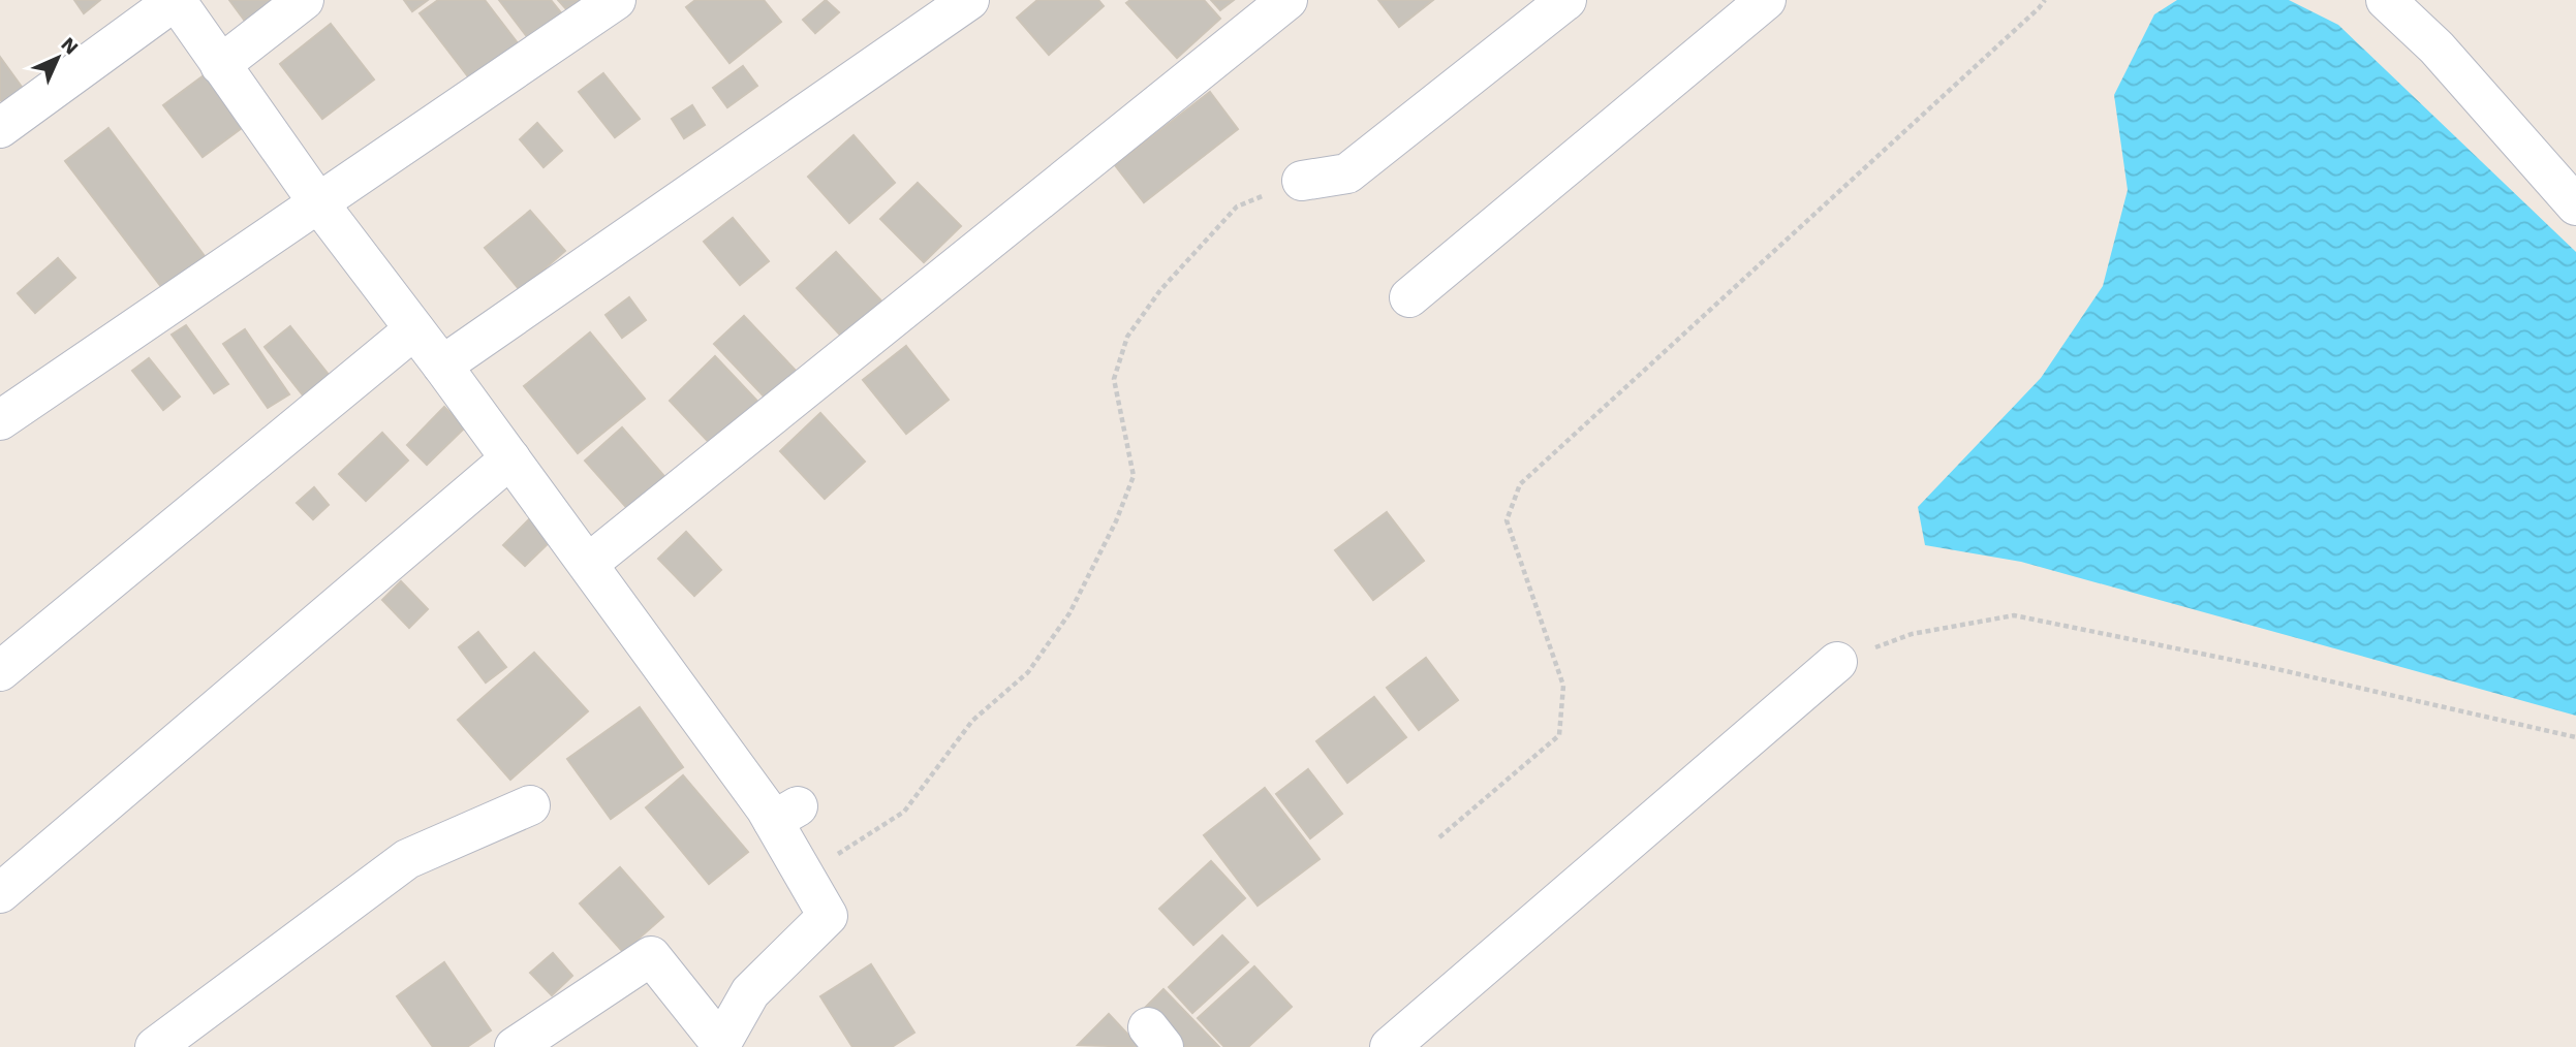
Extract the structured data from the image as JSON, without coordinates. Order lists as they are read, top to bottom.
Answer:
{
  "north": "top right"
}
